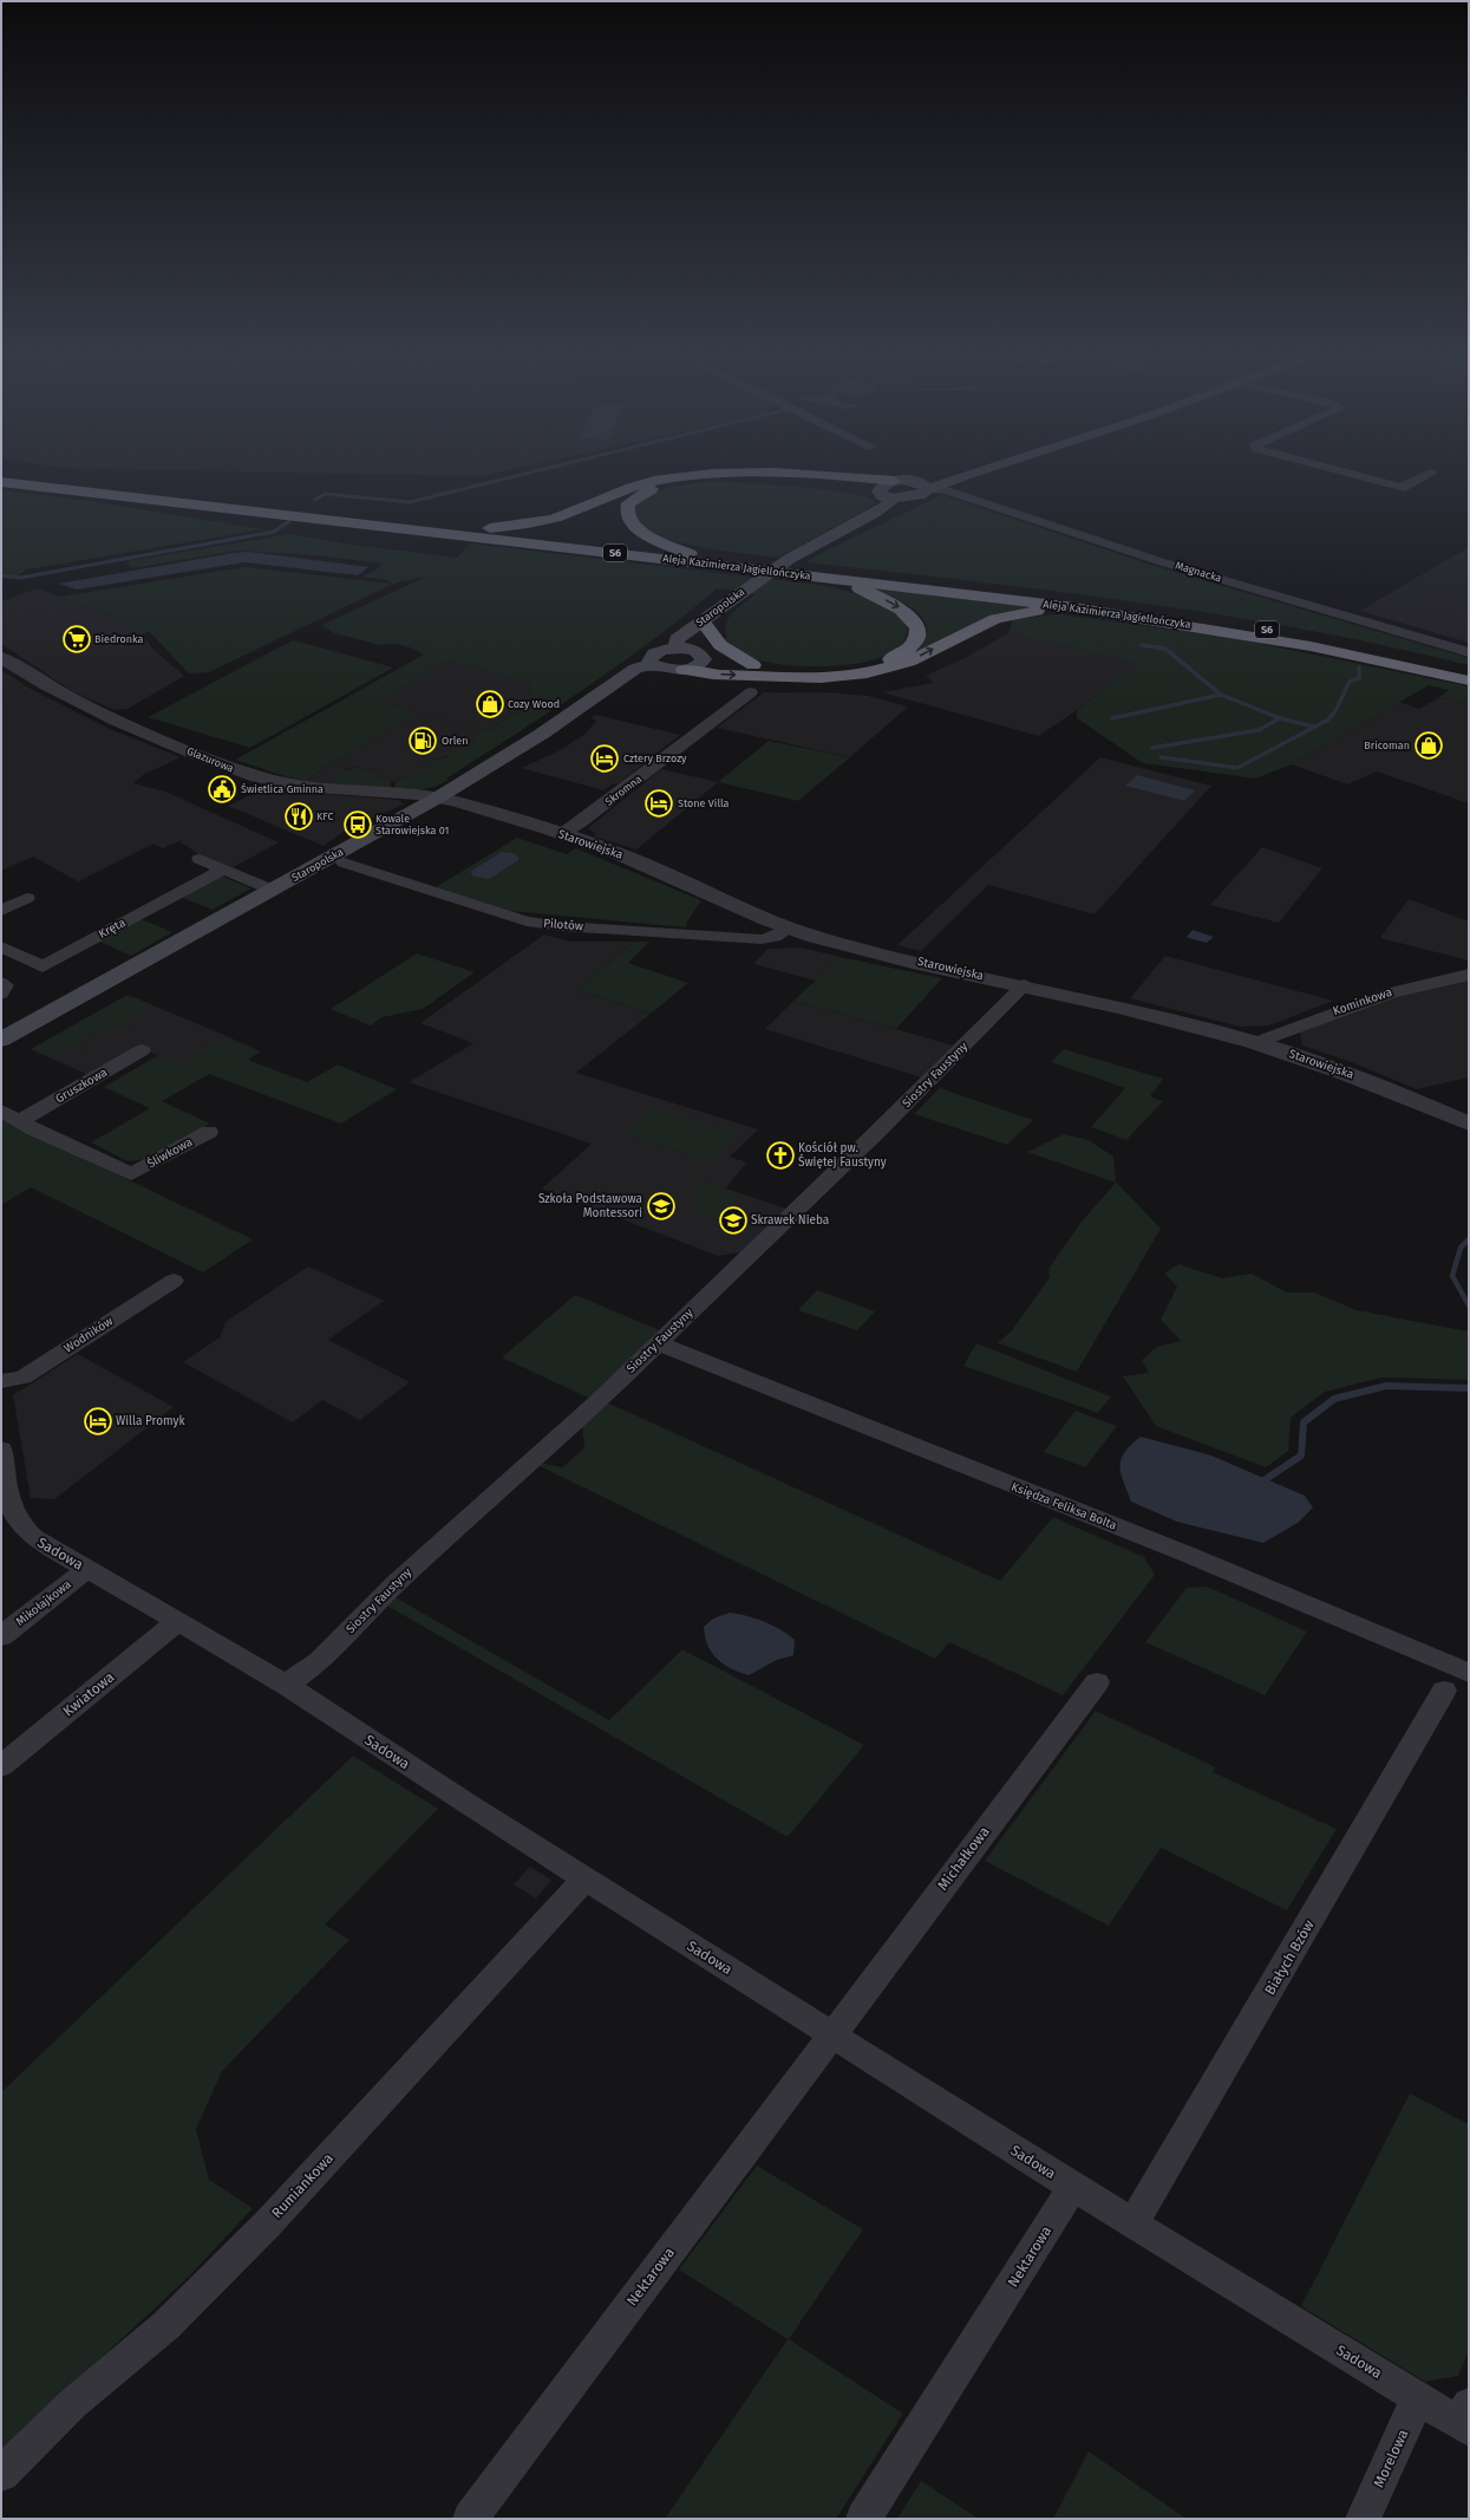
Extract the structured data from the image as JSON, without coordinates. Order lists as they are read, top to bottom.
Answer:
{
  "streets": {
    "highway": ["S6", "Aleja Kazimierza Jagiellończyka"],
    "main road": ["Staropolska"],
    "street": [
      "Magnacka",
      "Glazurowa",
      "Skromna",
      "Starowiejska",
      "Pilotów",
      "Kręta",
      "Kominkowa",
      "Siostry Faustyny",
      "Gruszkowa",
      "Śliwkowa",
      "Wodników",
      "Księdza Feliksa Bolta",
      "Sadowa",
      "Mikołajkowa",
      "Kwiatowa",
      "Michałkowa",
      "Białych Bzów",
      "Rumiankowa",
      "Nektarowa",
      "Morelowa"
    ]
  },
  "crossings": [
    ["Staropolska", "Glazurowa"],
    ["Staropolska", "Starowiejska"],
    ["Glazurowa", "Starowiejska"],
    ["Skromna", "Starowiejska"],
    ["Starowiejska", "Pilotów"],
    ["Starowiejska", "Kominkowa"],
    ["Starowiejska", "Siostry Faustyny"],
    ["Siostry Faustyny", "Księdza Feliksa Bolta"],
    ["Siostry Faustyny", "Sadowa"],
    ["Gruszkowa", "Śliwkowa"],
    ["Sadowa", "Mikołajkowa"],
    ["Sadowa", "Kwiatowa"],
    ["Sadowa", "Michałkowa"],
    ["Sadowa", "Białych Bzów"],
    ["Sadowa", "Rumiankowa"],
    ["Sadowa", "Nektarowa"],
    ["Sadowa", "Morelowa"],
    ["Michałkowa", "Nektarowa"]
  ],
  "places": {
    "supermarket": ["Biedronka"],
    "shop": ["Cozy Wood", "Bricoman"],
    "fuel station": ["Orlen"],
    "hotel": ["Cztery Brzozy", "Stone Villa", "Willa Promyk"],
    "public building": ["Świetlica Gminna"],
    "restaurant": ["KFC"],
    "bus stop": ["Kowale Starowiejska 01"],
    "church": ["Kościół pw. Świętej Faustyny"],
    "school or university": ["Szkoła Podstawowa Montessori", "Skrawek Nieba"]
  }
}
